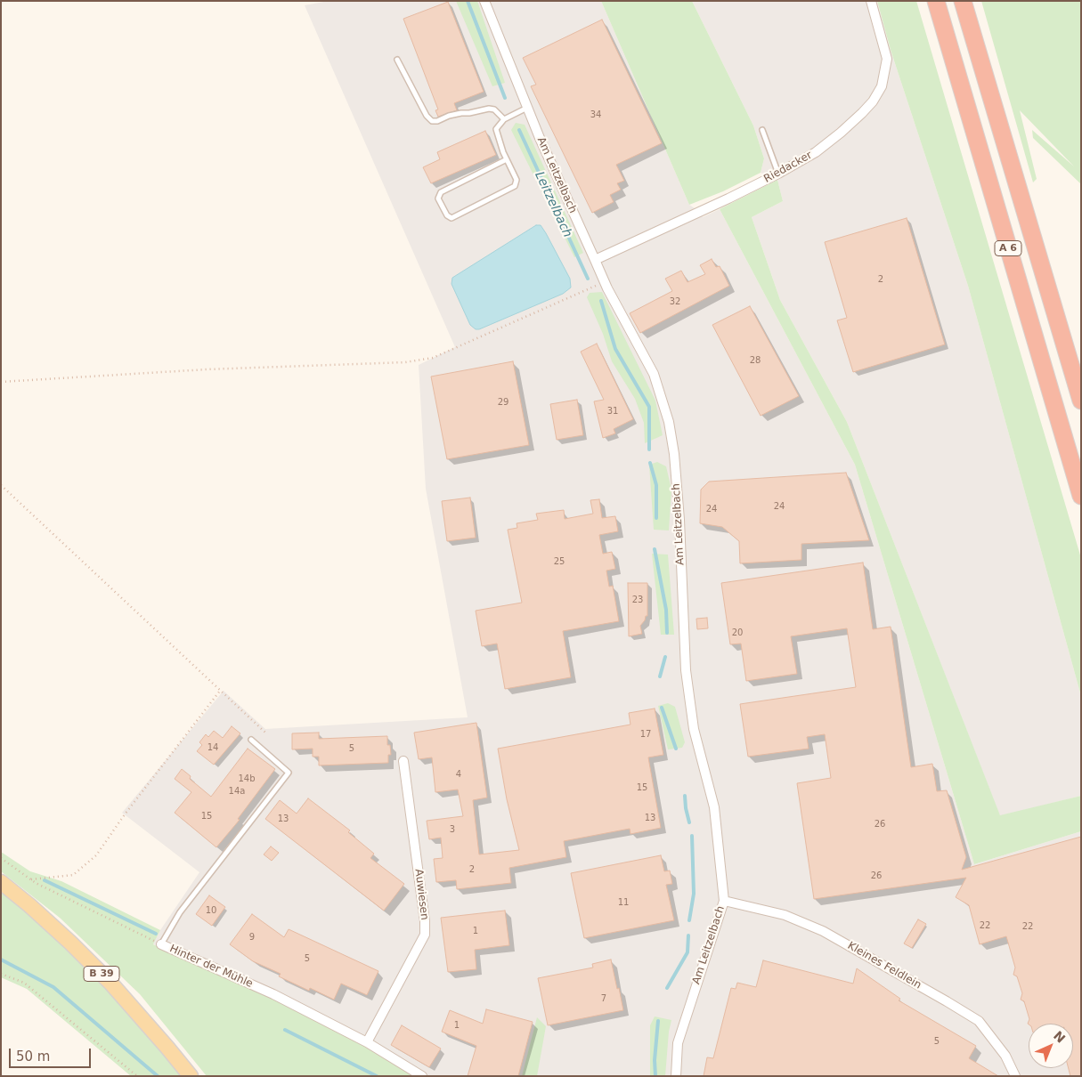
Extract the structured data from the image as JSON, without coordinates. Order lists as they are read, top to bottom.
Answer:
{
  "streets": {
    "highway": ["A 6"],
    "main road": ["B 39"],
    "street": [
      "Riedacker",
      "Am Leitzelbach",
      "Auwiesen",
      "Kleines Feldlein",
      "Hinter der Mühle"
    ]
  },
  "crossings": [
    ["Riedacker", "Am Leitzelbach"],
    ["Am Leitzelbach", "Kleines Feldlein"],
    ["Auwiesen", "Hinter der Mühle"]
  ],
  "water": ["Leitzelbach"],
  "house_numbers": [
    "34",
    "2",
    "32",
    "28",
    "29",
    "31",
    "24",
    "24",
    "25",
    "23",
    "20",
    "17",
    "14",
    "5",
    "4",
    "14b",
    "15",
    "14a",
    "15",
    "13",
    "13",
    "26",
    "3",
    "2",
    "26",
    "11",
    "10",
    "22",
    "22",
    "1",
    "9",
    "5",
    "7",
    "1",
    "5"
  ],
  "scale_bar": "50 m",
  "north": "top right"
}
